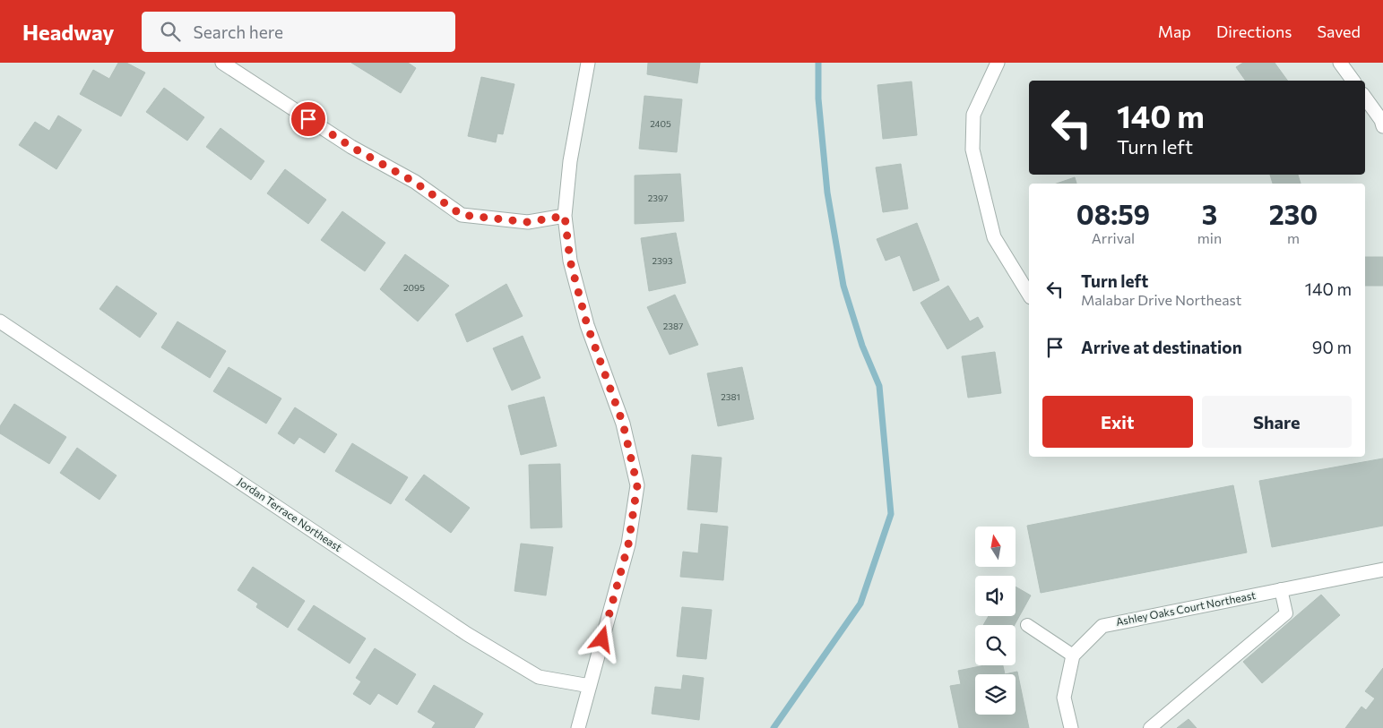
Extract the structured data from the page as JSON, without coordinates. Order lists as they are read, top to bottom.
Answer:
{
  "streets": {
    "street": ["Jordan Terrace Northeast", "Ashley Oaks Court Northeast"]
  },
  "house_numbers": [
    "2405",
    "2397",
    "2393",
    "2095",
    "2387",
    "2381"
  ],
  "north": "top",
  "page": {
    "header": "Headway",
    "search": "Search here",
    "nav": ["Map", "Directions", "Saved"],
    "turn": ["140 m", "Turn left"],
    "eta": [
      "08:59",
      "Arrival",
      "3",
      "min",
      "230",
      "m"
    ],
    "list": [
      {
        "name": "Turn left",
        "note": "Malabar Drive Northeast",
        "value": "140 m"
      },
      {
        "name": "Arrive at destination",
        "value": "90 m"
      }
    ],
    "buttons": ["Exit", "Share"]
  }
}
